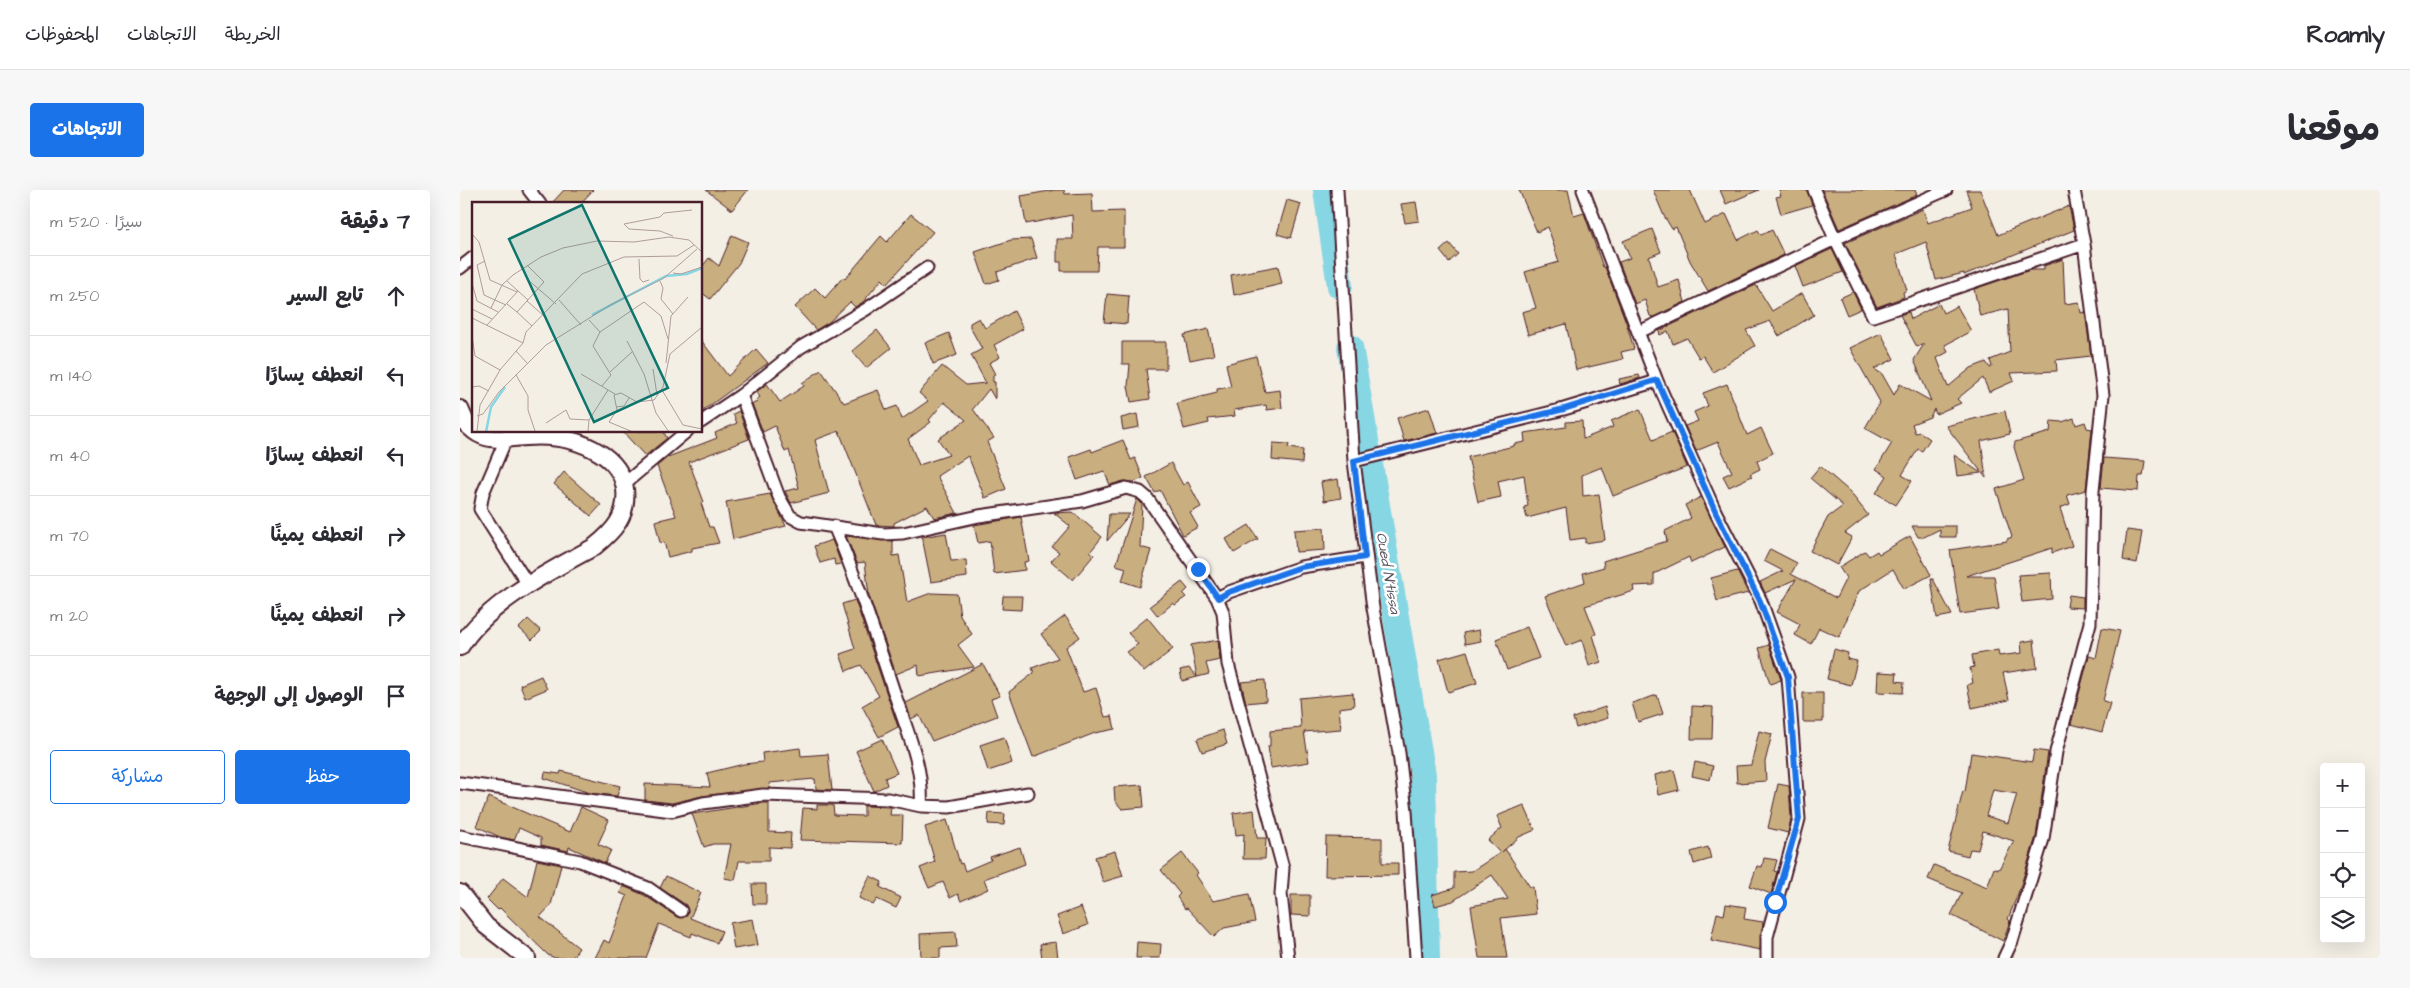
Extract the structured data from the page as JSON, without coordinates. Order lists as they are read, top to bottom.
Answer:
{
  "water": ["Oued N'tissa"],
  "page": {
    "header": "Roamly",
    "nav": ["الخريطة", "الاتجاهات", "المحفوظات"],
    "title": "موقعنا",
    "buttons": [
      "الاتجاهات",
      ["حفظ", "مشاركة"]
    ],
    "heading": ["7 دقيقة", "سيرًا · 520 m"],
    "list": [
      ["تابع السير", "250 m"],
      ["انعطف يسارًا", "140 m"],
      ["انعطف يسارًا", "40 m"],
      ["انعطف يمينًا", "70 m"],
      ["انعطف يمينًا", "20 m"],
      "الوصول إلى الوجهة"
    ],
    "map_buttons": ["+", "−"]
  }
}
